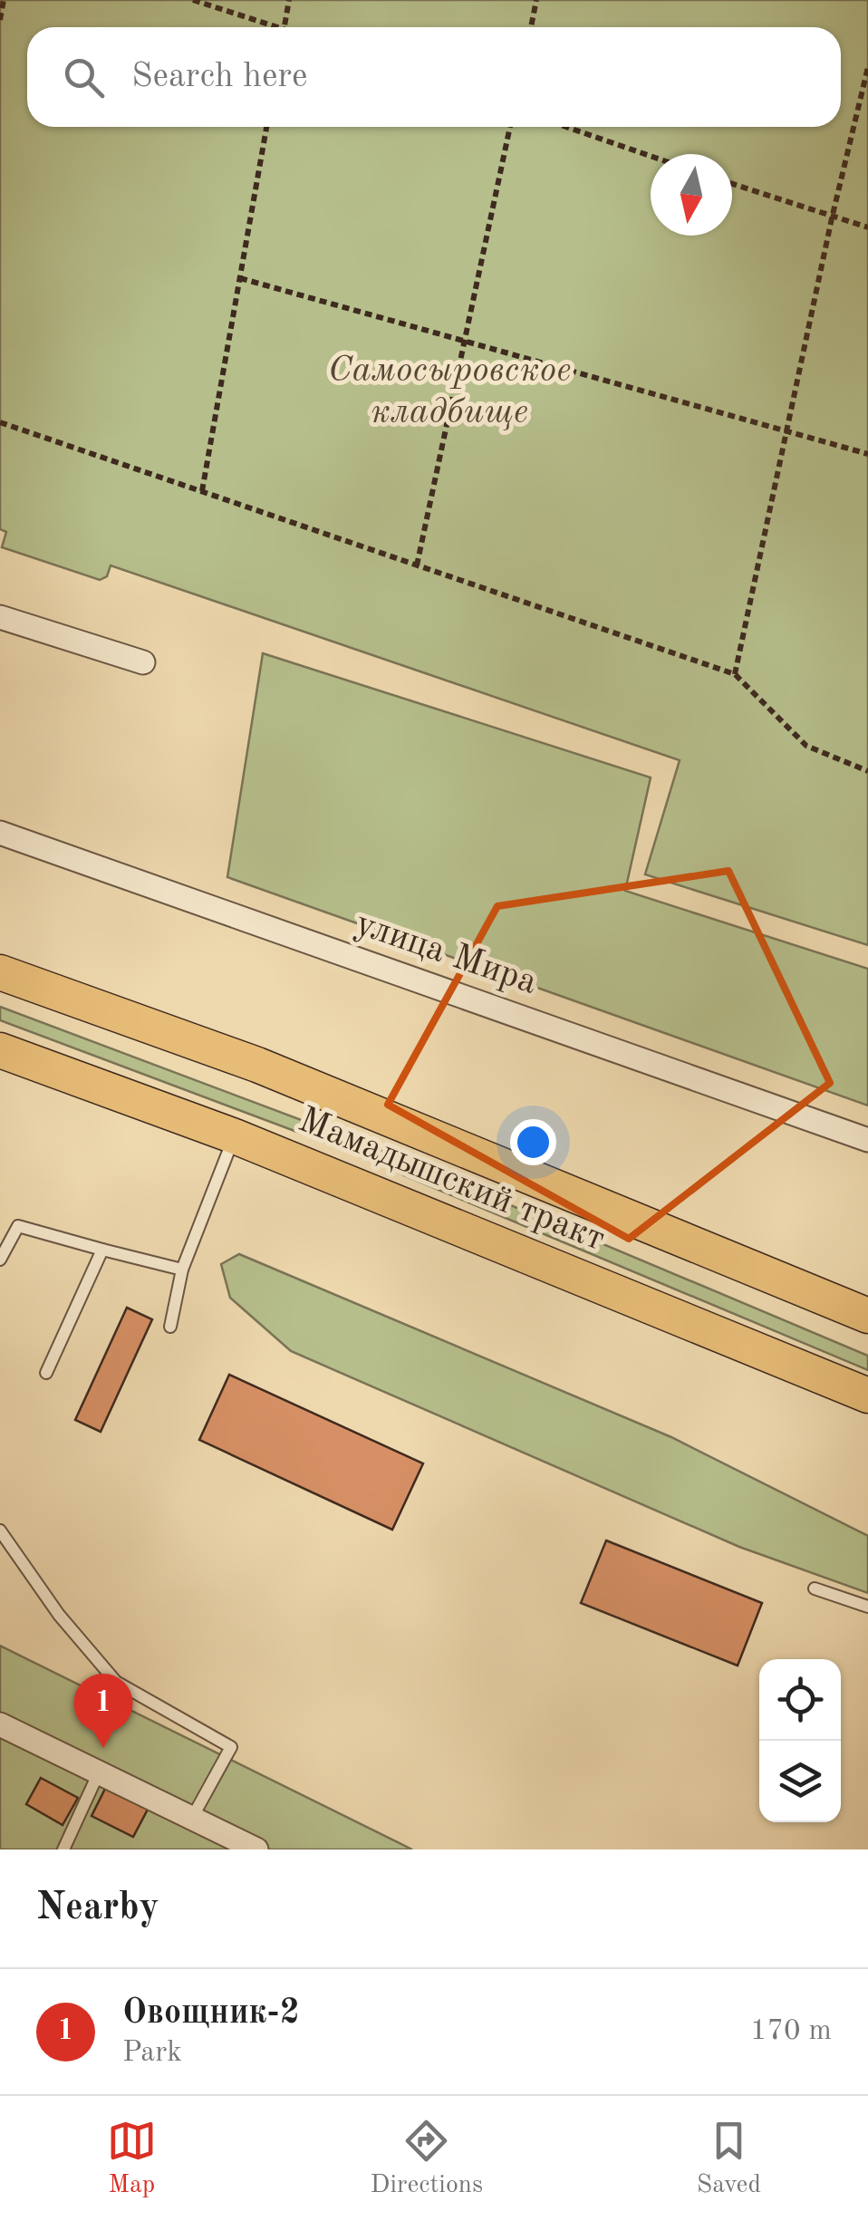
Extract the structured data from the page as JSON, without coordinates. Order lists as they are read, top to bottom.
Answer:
{
  "streets": {
    "main road": ["Мамадышский тракт"],
    "street": ["улица Мира"]
  },
  "parks": ["Самосыровское кладбище"],
  "north": "bottom",
  "page": {
    "search": "Search here",
    "pins": "1",
    "heading": "Nearby",
    "list": [
      {
        "mark": "1",
        "name": "Овощник-2",
        "note": "Park",
        "value": "170 m"
      }
    ],
    "nav": ["Map", "Directions", "Saved"]
  }
}
